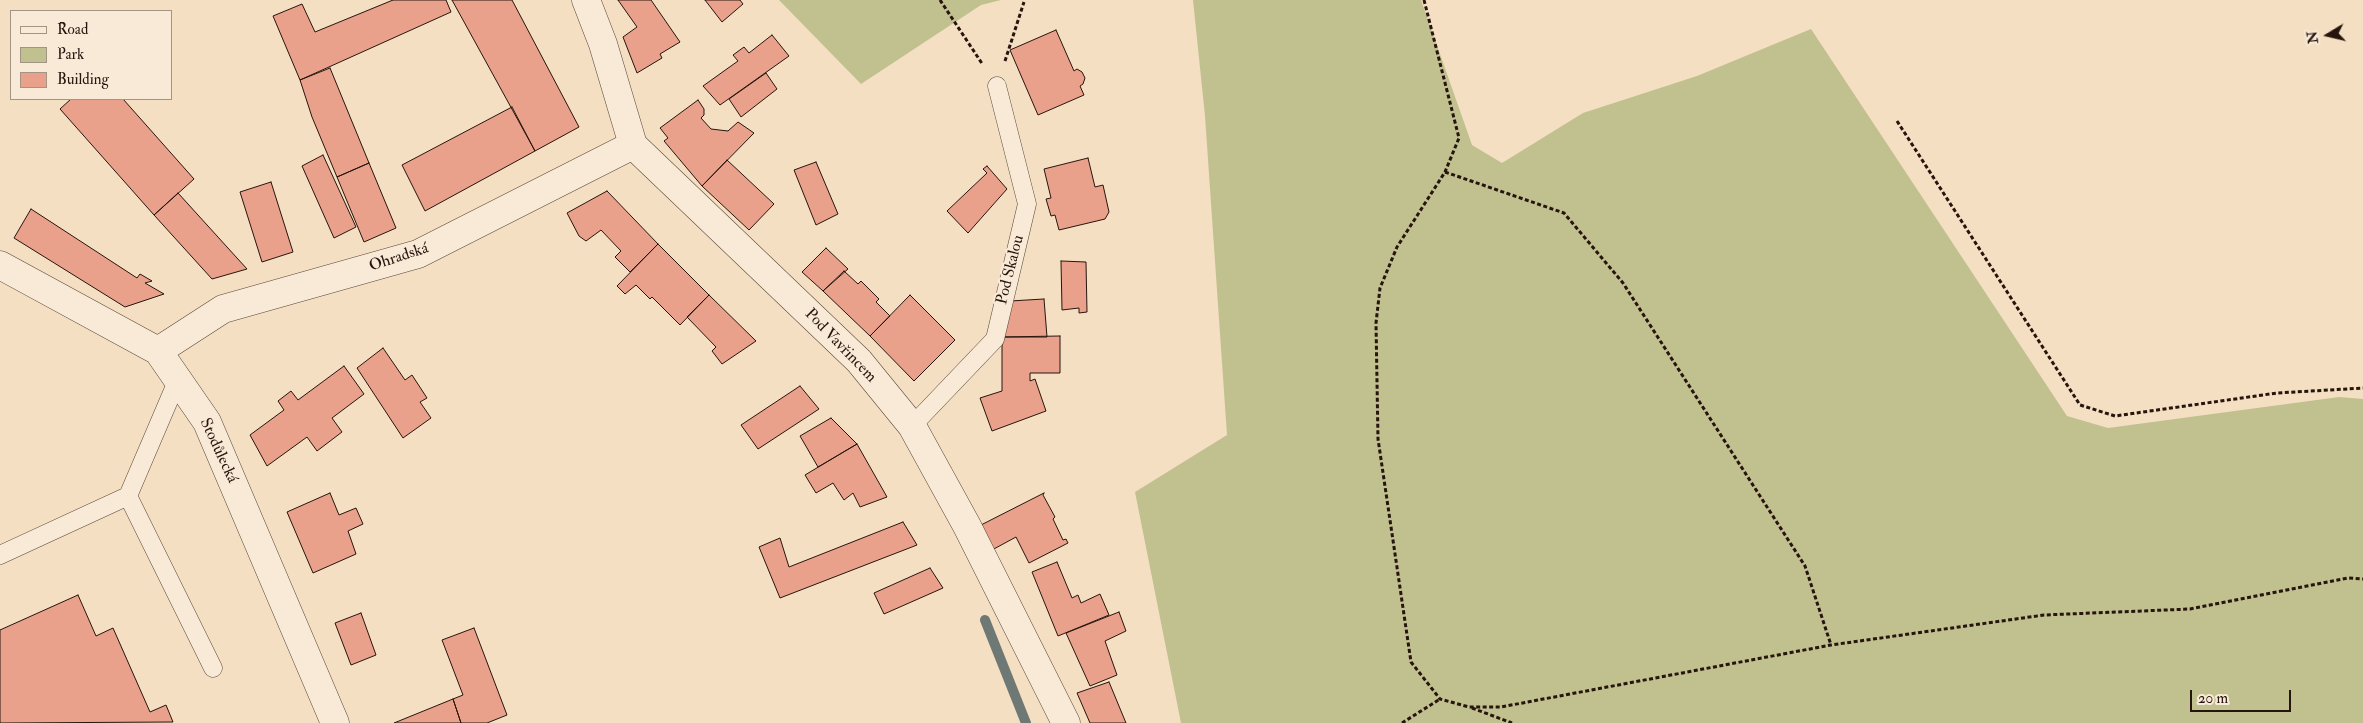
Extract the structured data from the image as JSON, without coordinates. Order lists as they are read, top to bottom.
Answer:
{
  "streets": {
    "street": ["Ohradská", "Pod Vavřincem", "Stodůlecká"],
    "lane": ["Pod Skalou"]
  },
  "crossings": [
    ["Ohradská", "Pod Vavřincem"],
    ["Ohradská", "Stodůlecká"],
    ["Pod Skalou", "Pod Vavřincem"]
  ],
  "legend": ["Road", "Park", "Building"],
  "scale_bar": "20 m",
  "north": "left"
}
